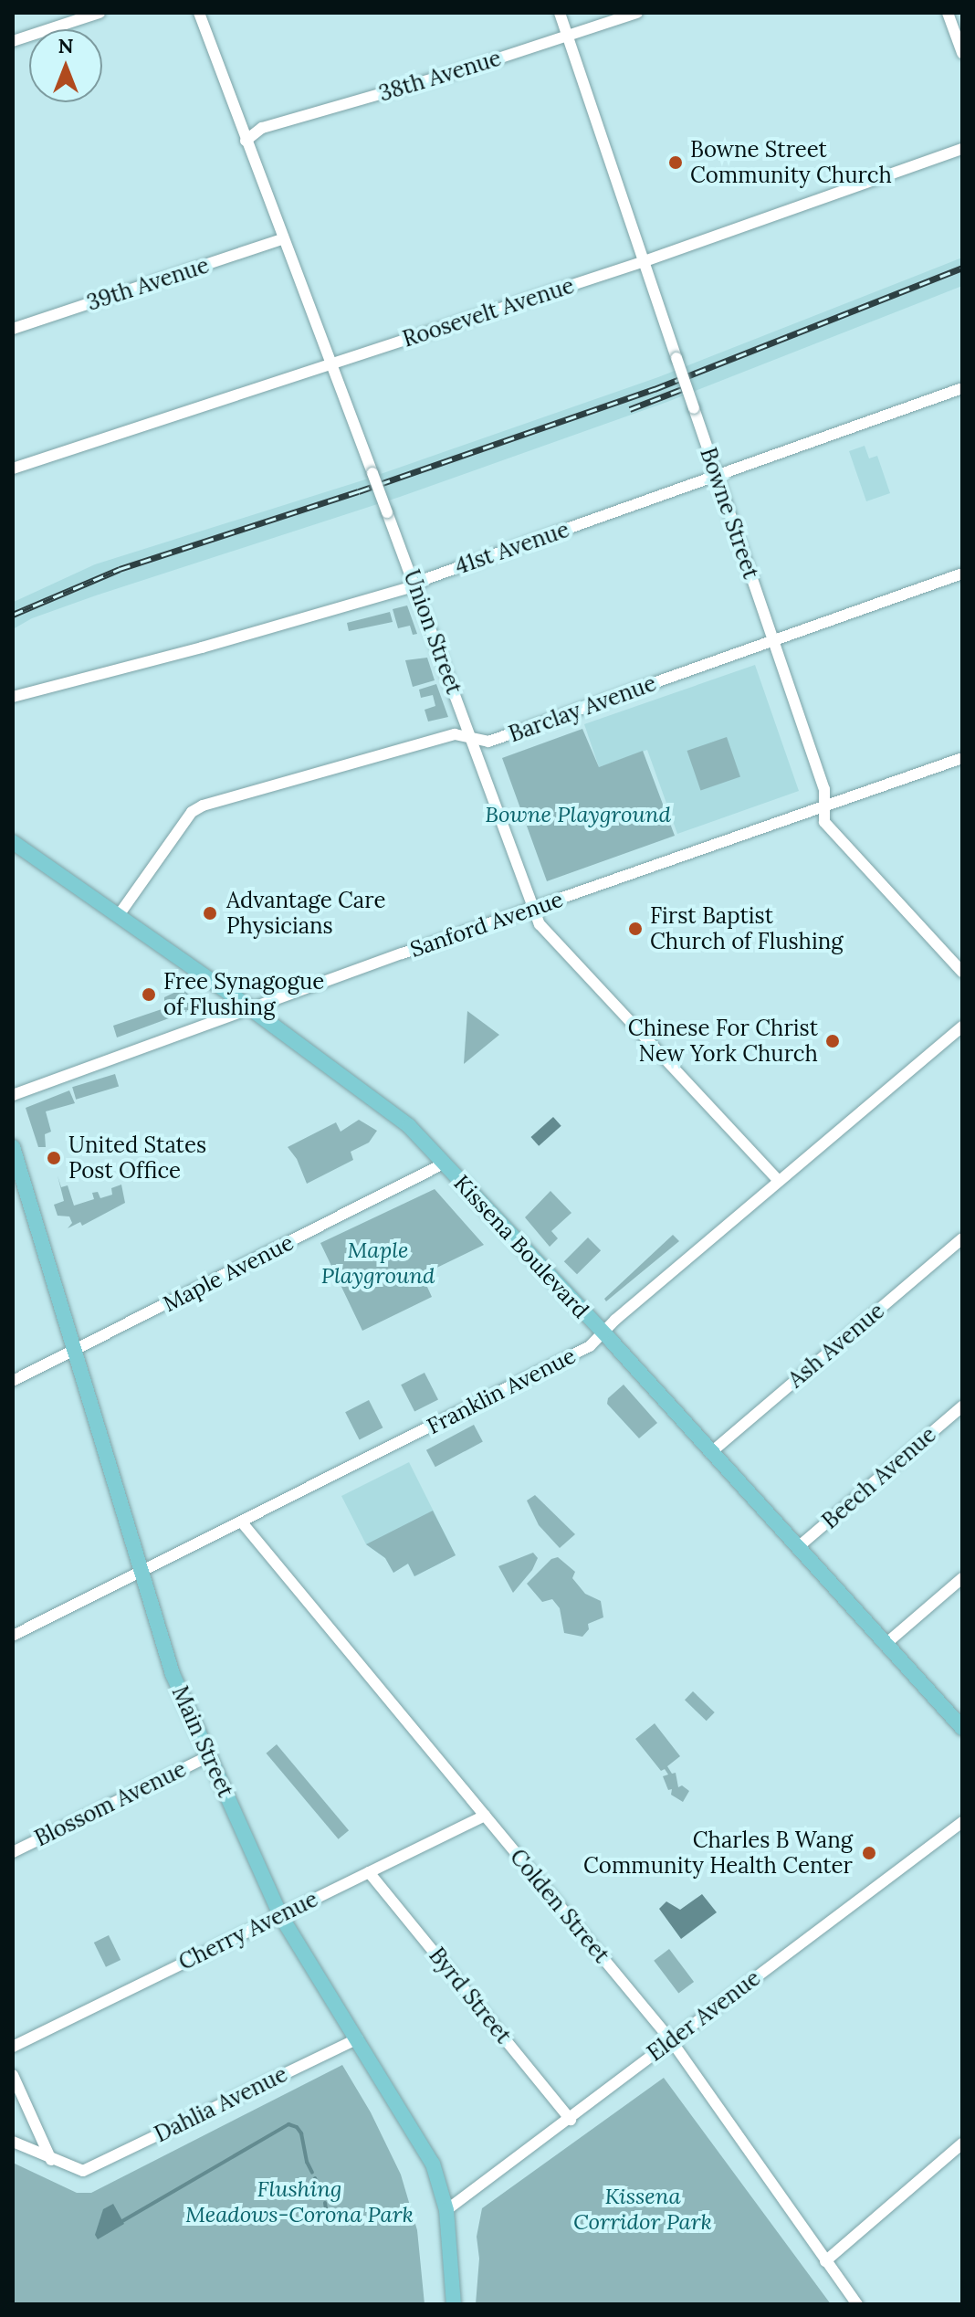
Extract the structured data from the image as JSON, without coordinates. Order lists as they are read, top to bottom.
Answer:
{
  "streets": {
    "main road": ["Kissena Boulevard", "Main Street"],
    "street": [
      "38th Avenue",
      "39th Avenue",
      "Roosevelt Avenue",
      "Bowne Street",
      "41st Avenue",
      "Union Street",
      "Barclay Avenue",
      "Sanford Avenue",
      "Maple Avenue",
      "Ash Avenue",
      "Franklin Avenue",
      "Beech Avenue",
      "Blossom Avenue",
      "Colden Street",
      "Cherry Avenue",
      "Byrd Street",
      "Elder Avenue",
      "Dahlia Avenue"
    ]
  },
  "crossings": [
    ["38th Avenue", "Bowne Street"],
    ["38th Avenue", "Union Street"],
    ["39th Avenue", "Union Street"],
    ["Roosevelt Avenue", "Bowne Street"],
    ["Roosevelt Avenue", "Union Street"],
    ["Bowne Street", "41st Avenue"],
    ["Bowne Street", "Barclay Avenue"],
    ["Bowne Street", "Sanford Avenue"],
    ["41st Avenue", "Union Street"],
    ["Union Street", "Barclay Avenue"],
    ["Union Street", "Sanford Avenue"],
    ["Union Street", "Franklin Avenue"],
    ["Barclay Avenue", "Kissena Boulevard"],
    ["Sanford Avenue", "Kissena Boulevard"],
    ["Kissena Boulevard", "Maple Avenue"],
    ["Kissena Boulevard", "Ash Avenue"],
    ["Kissena Boulevard", "Franklin Avenue"],
    ["Kissena Boulevard", "Beech Avenue"],
    ["Maple Avenue", "Main Street"],
    ["Franklin Avenue", "Main Street"],
    ["Franklin Avenue", "Colden Street"],
    ["Main Street", "Blossom Avenue"],
    ["Main Street", "Cherry Avenue"],
    ["Main Street", "Elder Avenue"],
    ["Main Street", "Dahlia Avenue"],
    ["Colden Street", "Cherry Avenue"],
    ["Colden Street", "Elder Avenue"],
    ["Cherry Avenue", "Byrd Street"],
    ["Byrd Street", "Elder Avenue"]
  ],
  "parks": [
    "Bowne Playground",
    "Maple Playground",
    "Flushing Meadows-Corona Park",
    "Kissena Corridor Park"
  ],
  "places": [
    "Bowne Street Community Church",
    "Advantage Care Physicians",
    "First Baptist Church of Flushing",
    "Free Synagogue of Flushing",
    "Chinese For Christ New York Church",
    "United States Post Office",
    "Charles B Wang Community Health Center"
  ],
  "north": "top"
}
